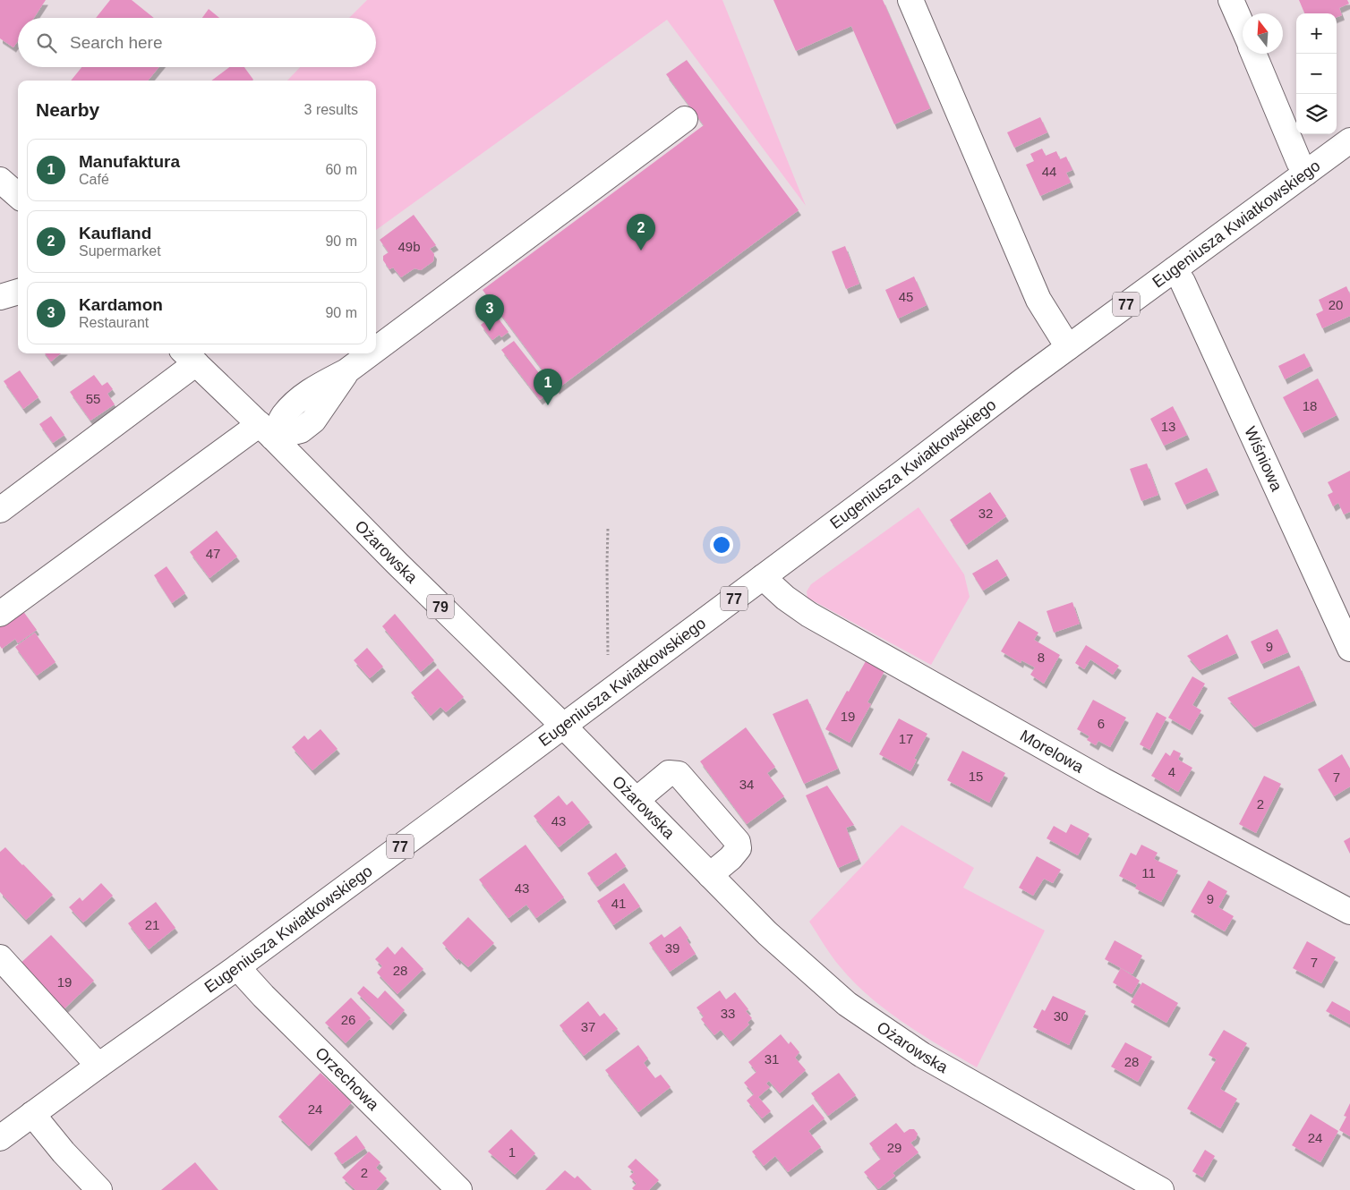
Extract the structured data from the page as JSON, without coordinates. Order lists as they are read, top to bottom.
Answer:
{
  "streets": {
    "street": [
      "Eugeniusza Kwiatkowskiego",
      "77",
      "Wiśniowa",
      "Ożarowska",
      "79",
      "Morelowa",
      "Orzechowa"
    ]
  },
  "crossings": [
    ["Eugeniusza Kwiatkowskiego", "Wiśniowa"],
    ["Eugeniusza Kwiatkowskiego", "Ożarowska"],
    ["Eugeniusza Kwiatkowskiego", "Morelowa"],
    ["Eugeniusza Kwiatkowskiego", "Orzechowa"]
  ],
  "house_numbers": [
    "44",
    "49b",
    "45",
    "20",
    "55",
    "18",
    "13",
    "32",
    "47",
    "9",
    "8",
    "19",
    "6",
    "17",
    "4",
    "15",
    "7",
    "34",
    "2",
    "43",
    "11",
    "43",
    "9",
    "41",
    "21",
    "39",
    "7",
    "28",
    "19",
    "33",
    "30",
    "26",
    "37",
    "31",
    "28",
    "24",
    "24",
    "29",
    "1",
    "2"
  ],
  "north": "top",
  "page": {
    "map_buttons": ["+", "−"],
    "search": "Search here",
    "heading": ["Nearby", "3 results"],
    "list": [
      {
        "mark": "1",
        "name": "Manufaktura",
        "note": "Café",
        "value": "60 m"
      },
      {
        "mark": "2",
        "name": "Kaufland",
        "note": "Supermarket",
        "value": "90 m"
      },
      {
        "mark": "3",
        "name": "Kardamon",
        "note": "Restaurant",
        "value": "90 m"
      }
    ],
    "pins": ["2", "3", "1"]
  }
}
